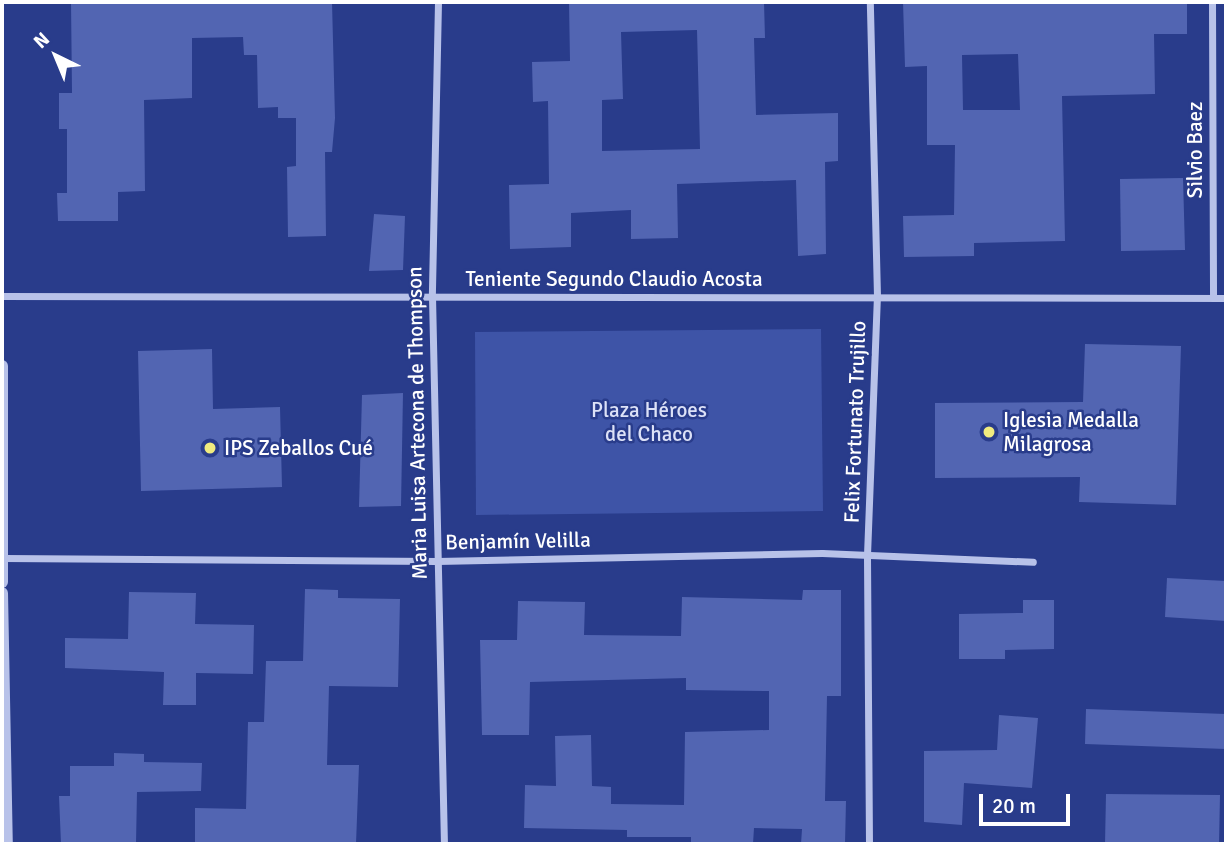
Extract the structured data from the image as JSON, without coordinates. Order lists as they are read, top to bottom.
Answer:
{
  "streets": {
    "street": [
      "Silvio Baez",
      "Teniente Segundo Claudio Acosta",
      "Felix Fortunato Trujillo",
      "Maria Luisa Artecona de Thompson",
      "Benjamín Velilla"
    ]
  },
  "crossings": [
    ["Silvio Baez", "Teniente Segundo Claudio Acosta"],
    ["Teniente Segundo Claudio Acosta", "Felix Fortunato Trujillo"],
    ["Teniente Segundo Claudio Acosta", "Maria Luisa Artecona de Thompson"],
    ["Felix Fortunato Trujillo", "Benjamín Velilla"],
    ["Maria Luisa Artecona de Thompson", "Benjamín Velilla"]
  ],
  "parks": ["Plaza Héroes del Chaco"],
  "places": ["Iglesia Medalla Milagrosa", "IPS Zeballos Cué"],
  "scale_bar": "20 m",
  "north": "top left"
}
